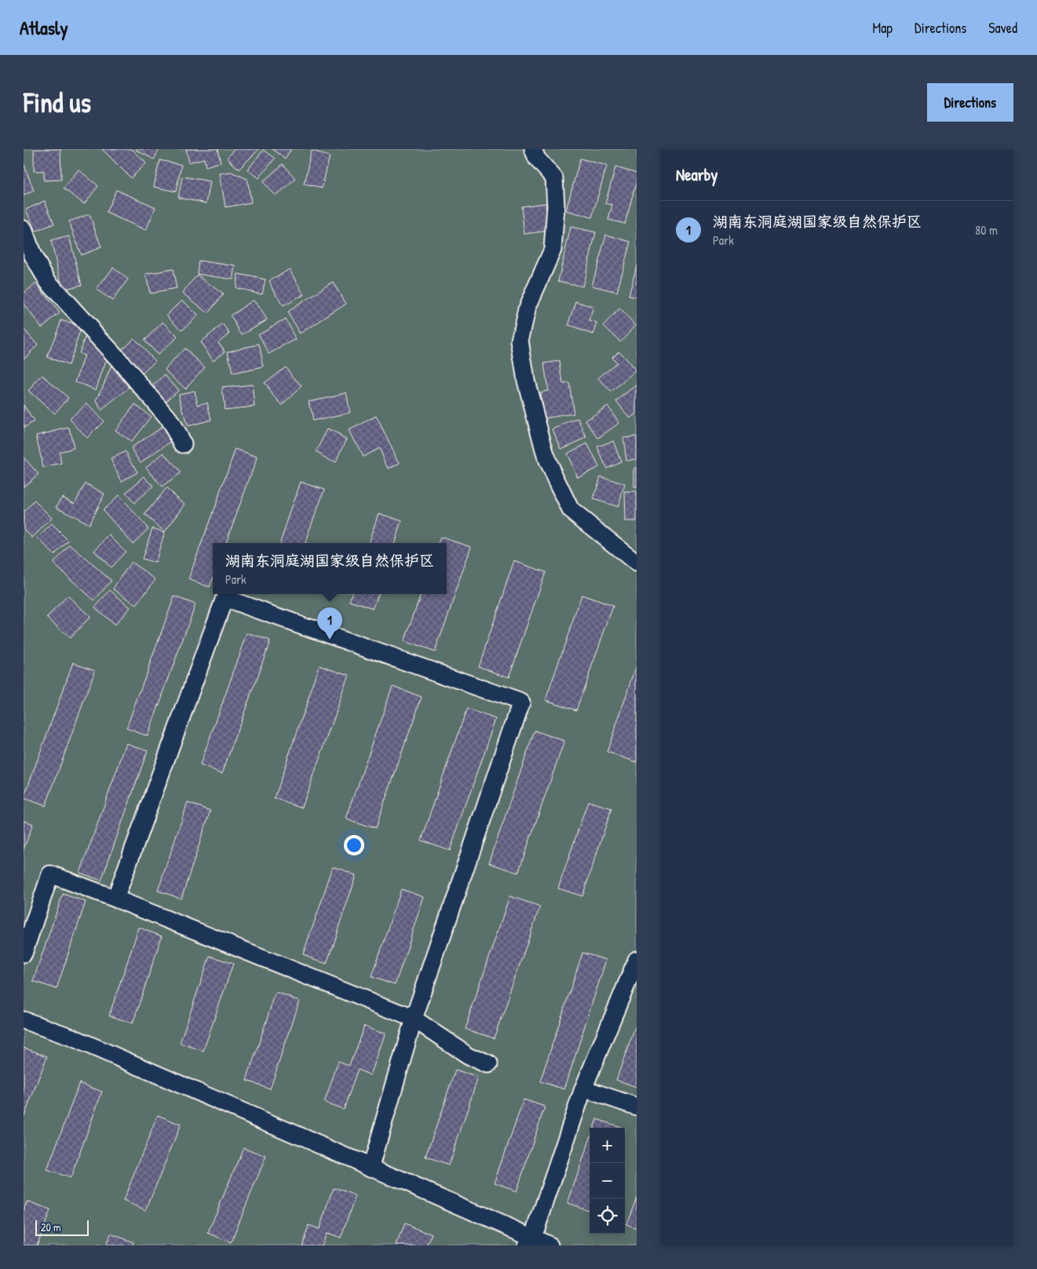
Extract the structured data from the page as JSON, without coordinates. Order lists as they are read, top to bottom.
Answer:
{
  "scale_bar": "20 m",
  "page": {
    "header": "Atlasly",
    "nav": ["Map", "Directions", "Saved"],
    "buttons": "Directions",
    "title": "Find us",
    "heading": "Nearby",
    "list": [
      {
        "mark": "1",
        "name": "湖南东洞庭湖国家级自然保护区",
        "note": "Park",
        "value": "80 m"
      }
    ],
    "popup": ["湖南东洞庭湖国家级自然保护区", "Park"],
    "pins": "1",
    "map_buttons": ["+", "−"],
    "scale": "20 m"
  }
}
